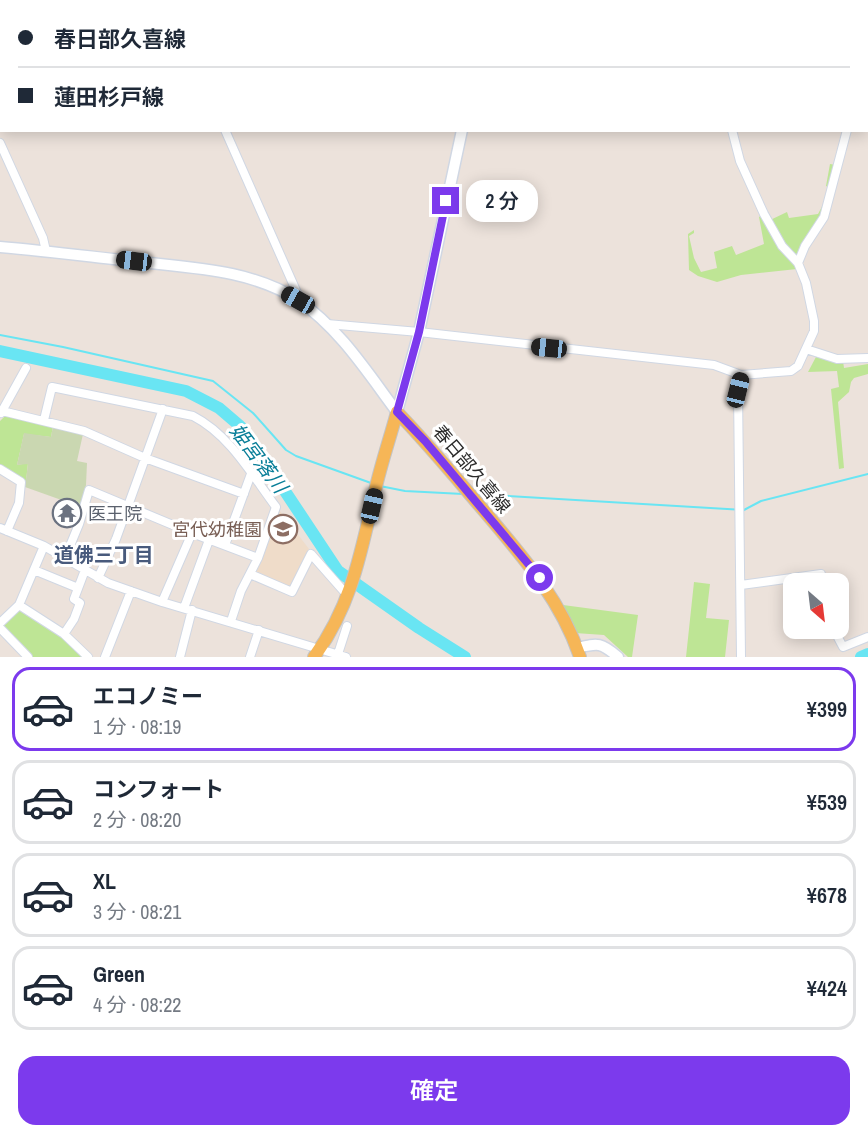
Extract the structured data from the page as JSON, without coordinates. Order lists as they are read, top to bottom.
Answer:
{
  "streets": {
    "main road": ["春日部久喜線"]
  },
  "districts": ["道佛三丁目"],
  "water": ["姫宮落川"],
  "places": {
    "temple": ["医王院"],
    "school or university": ["宮代幼稚園"]
  },
  "north": "bottom right",
  "page": {
    "banner": ["春日部久喜線", "蓮田杉戸線"],
    "bubble": "2 分",
    "list": [
      {
        "name": "エコノミー",
        "note": "1 分 · 08:19",
        "value": "¥399"
      },
      {
        "name": "コンフォート",
        "note": "2 分 · 08:20",
        "value": "¥539"
      },
      {
        "name": "XL",
        "note": "3 分 · 08:21",
        "value": "¥678"
      },
      {
        "name": "Green",
        "note": "4 分 · 08:22",
        "value": "¥424"
      }
    ],
    "buttons": "確定"
  }
}
